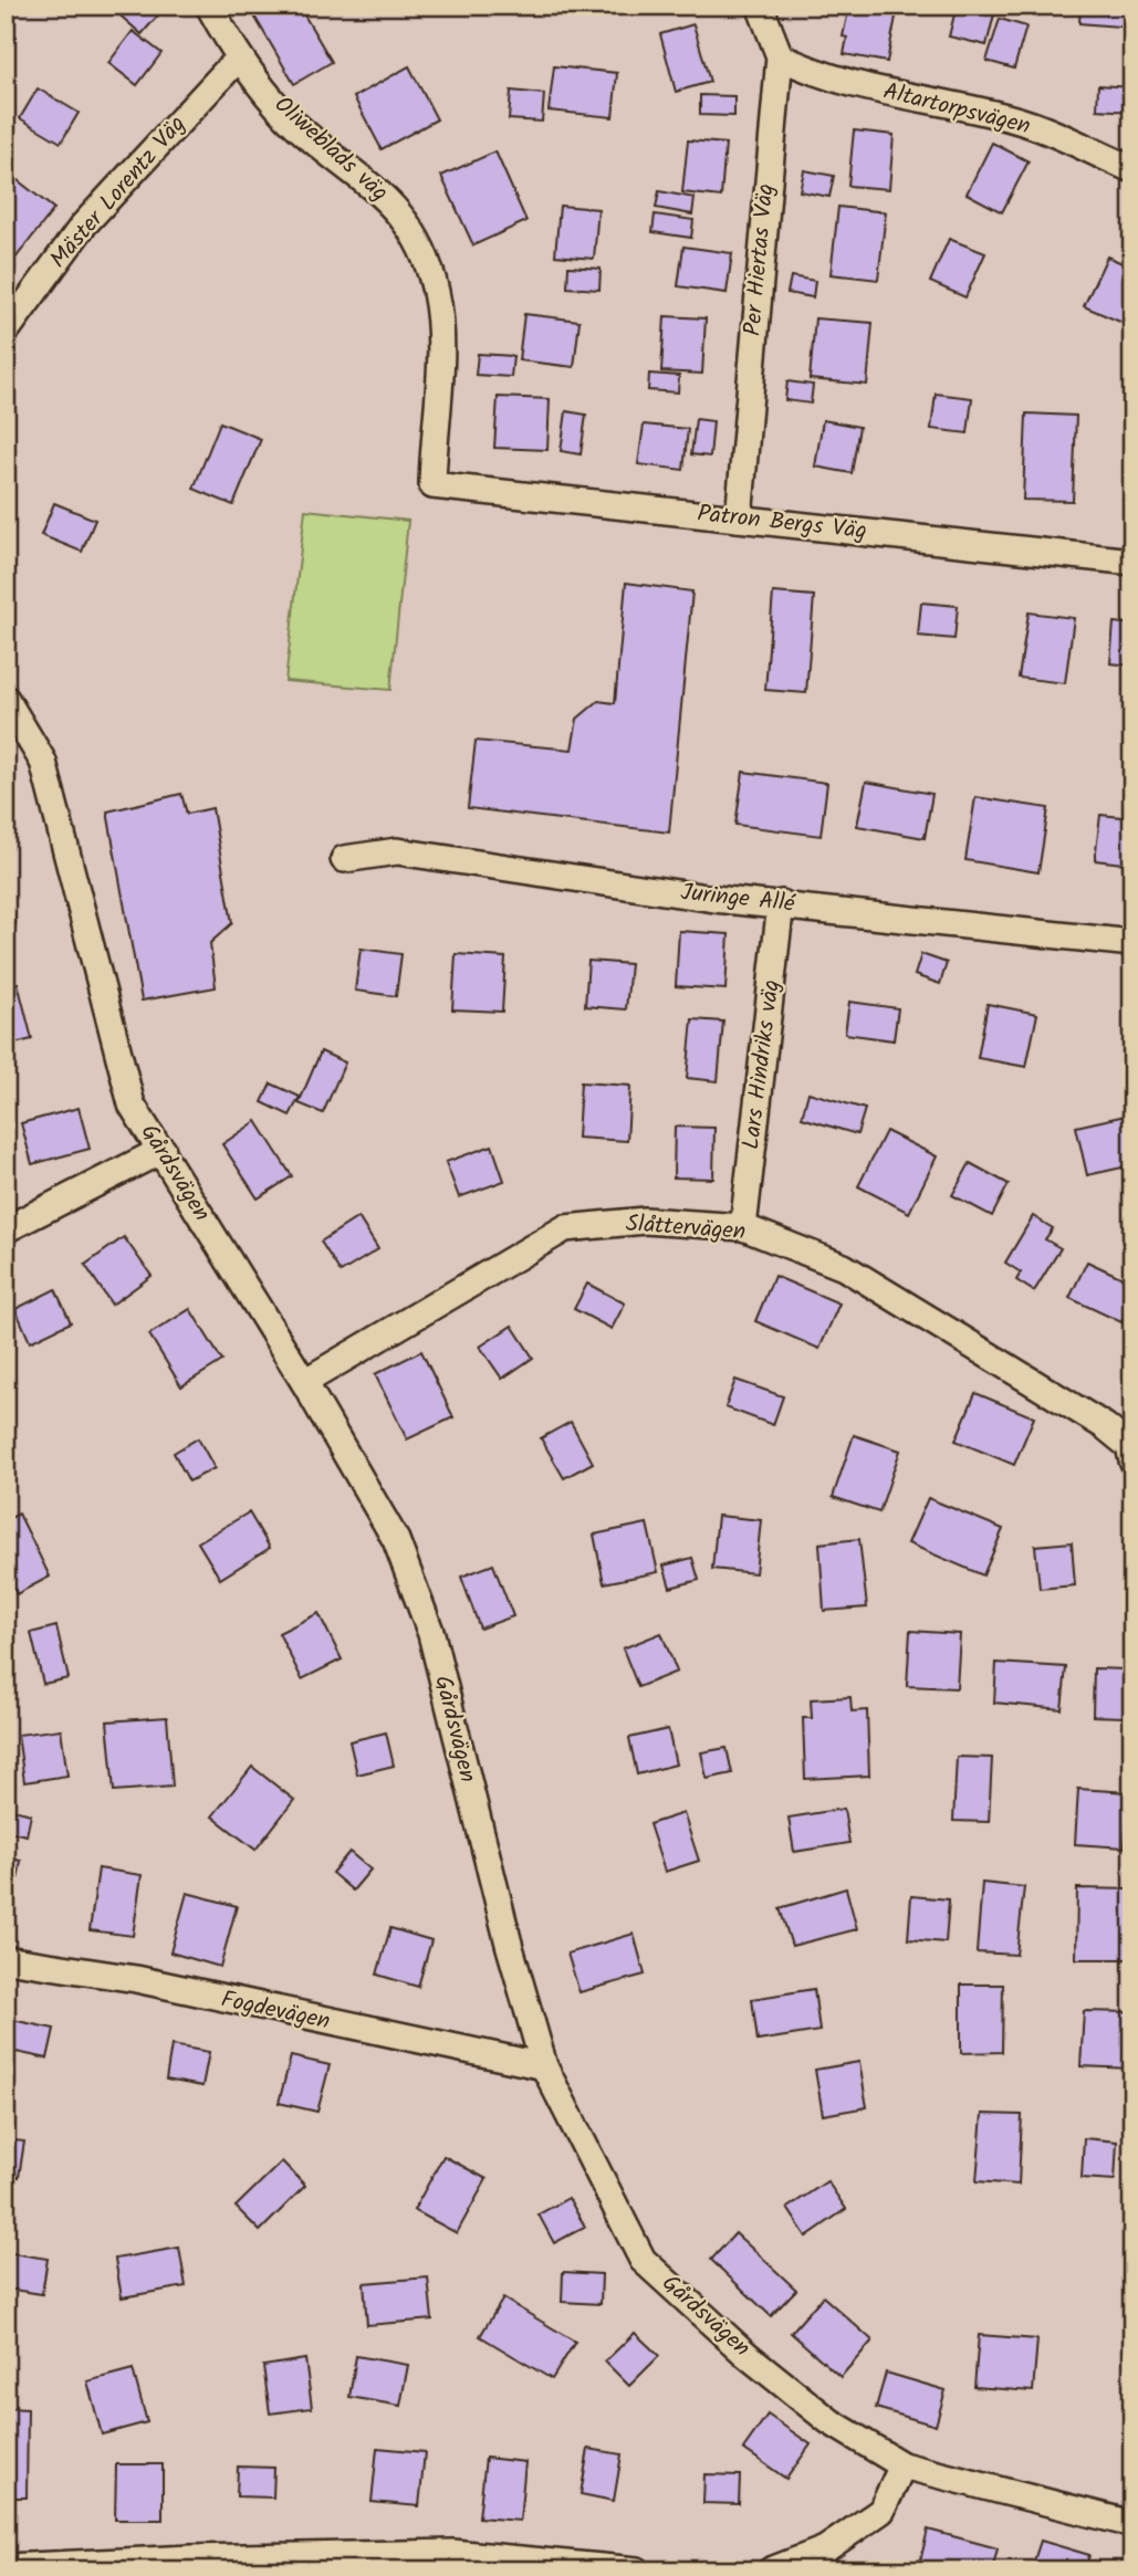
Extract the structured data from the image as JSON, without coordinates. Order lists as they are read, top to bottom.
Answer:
{
  "streets": {
    "street": [
      "Altartorpsvägen",
      "Oliweblads väg",
      "Mäster Lorentz Väg",
      "Per Hiertas Väg",
      "Patron Bergs Väg",
      "Juringe Allé",
      "Lars Hindriks väg",
      "Gårdsvägen",
      "Slåttervägen",
      "Fogdevägen"
    ]
  },
  "crossings": [
    ["Altartorpsvägen", "Per Hiertas Väg"],
    ["Oliweblads väg", "Mäster Lorentz Väg"],
    ["Oliweblads väg", "Patron Bergs Väg"],
    ["Per Hiertas Väg", "Patron Bergs Väg"],
    ["Juringe Allé", "Lars Hindriks väg"],
    ["Lars Hindriks väg", "Slåttervägen"],
    ["Gårdsvägen", "Slåttervägen"],
    ["Gårdsvägen", "Fogdevägen"]
  ]
}
